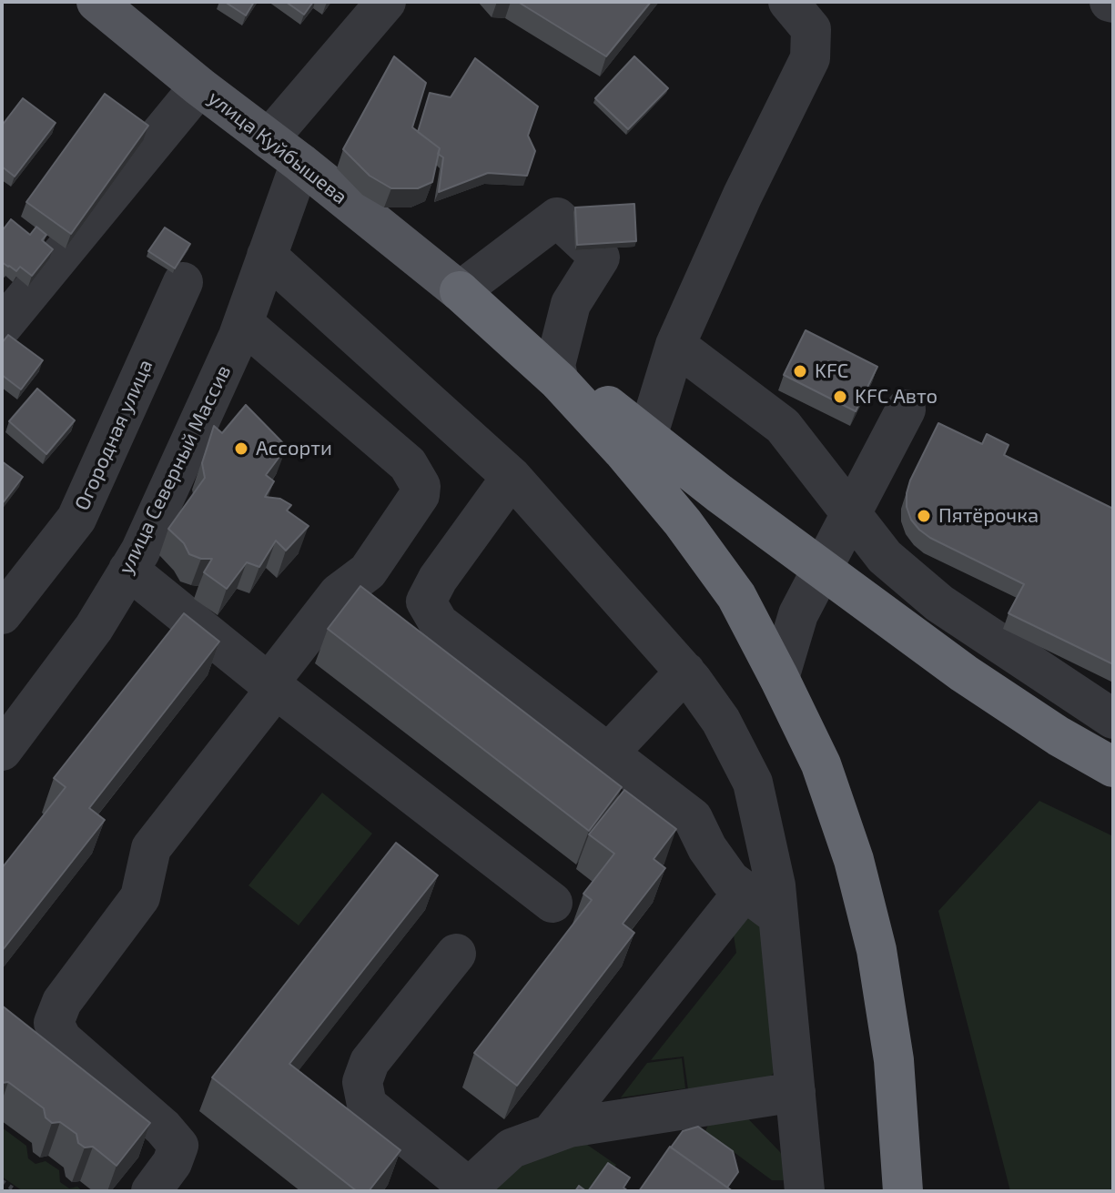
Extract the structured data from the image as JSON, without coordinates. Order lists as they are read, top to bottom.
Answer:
{
  "streets": {
    "main road": ["улица Куйбышева"],
    "street": ["Огородная улица", "улица Северный Массив"]
  },
  "crossings": [
    ["улица Куйбышева", "улица Северный Массив"]
  ],
  "places": [
    "KFC",
    "KFC Авто",
    "Ассорти",
    "Пятёрочка"
  ]
}
